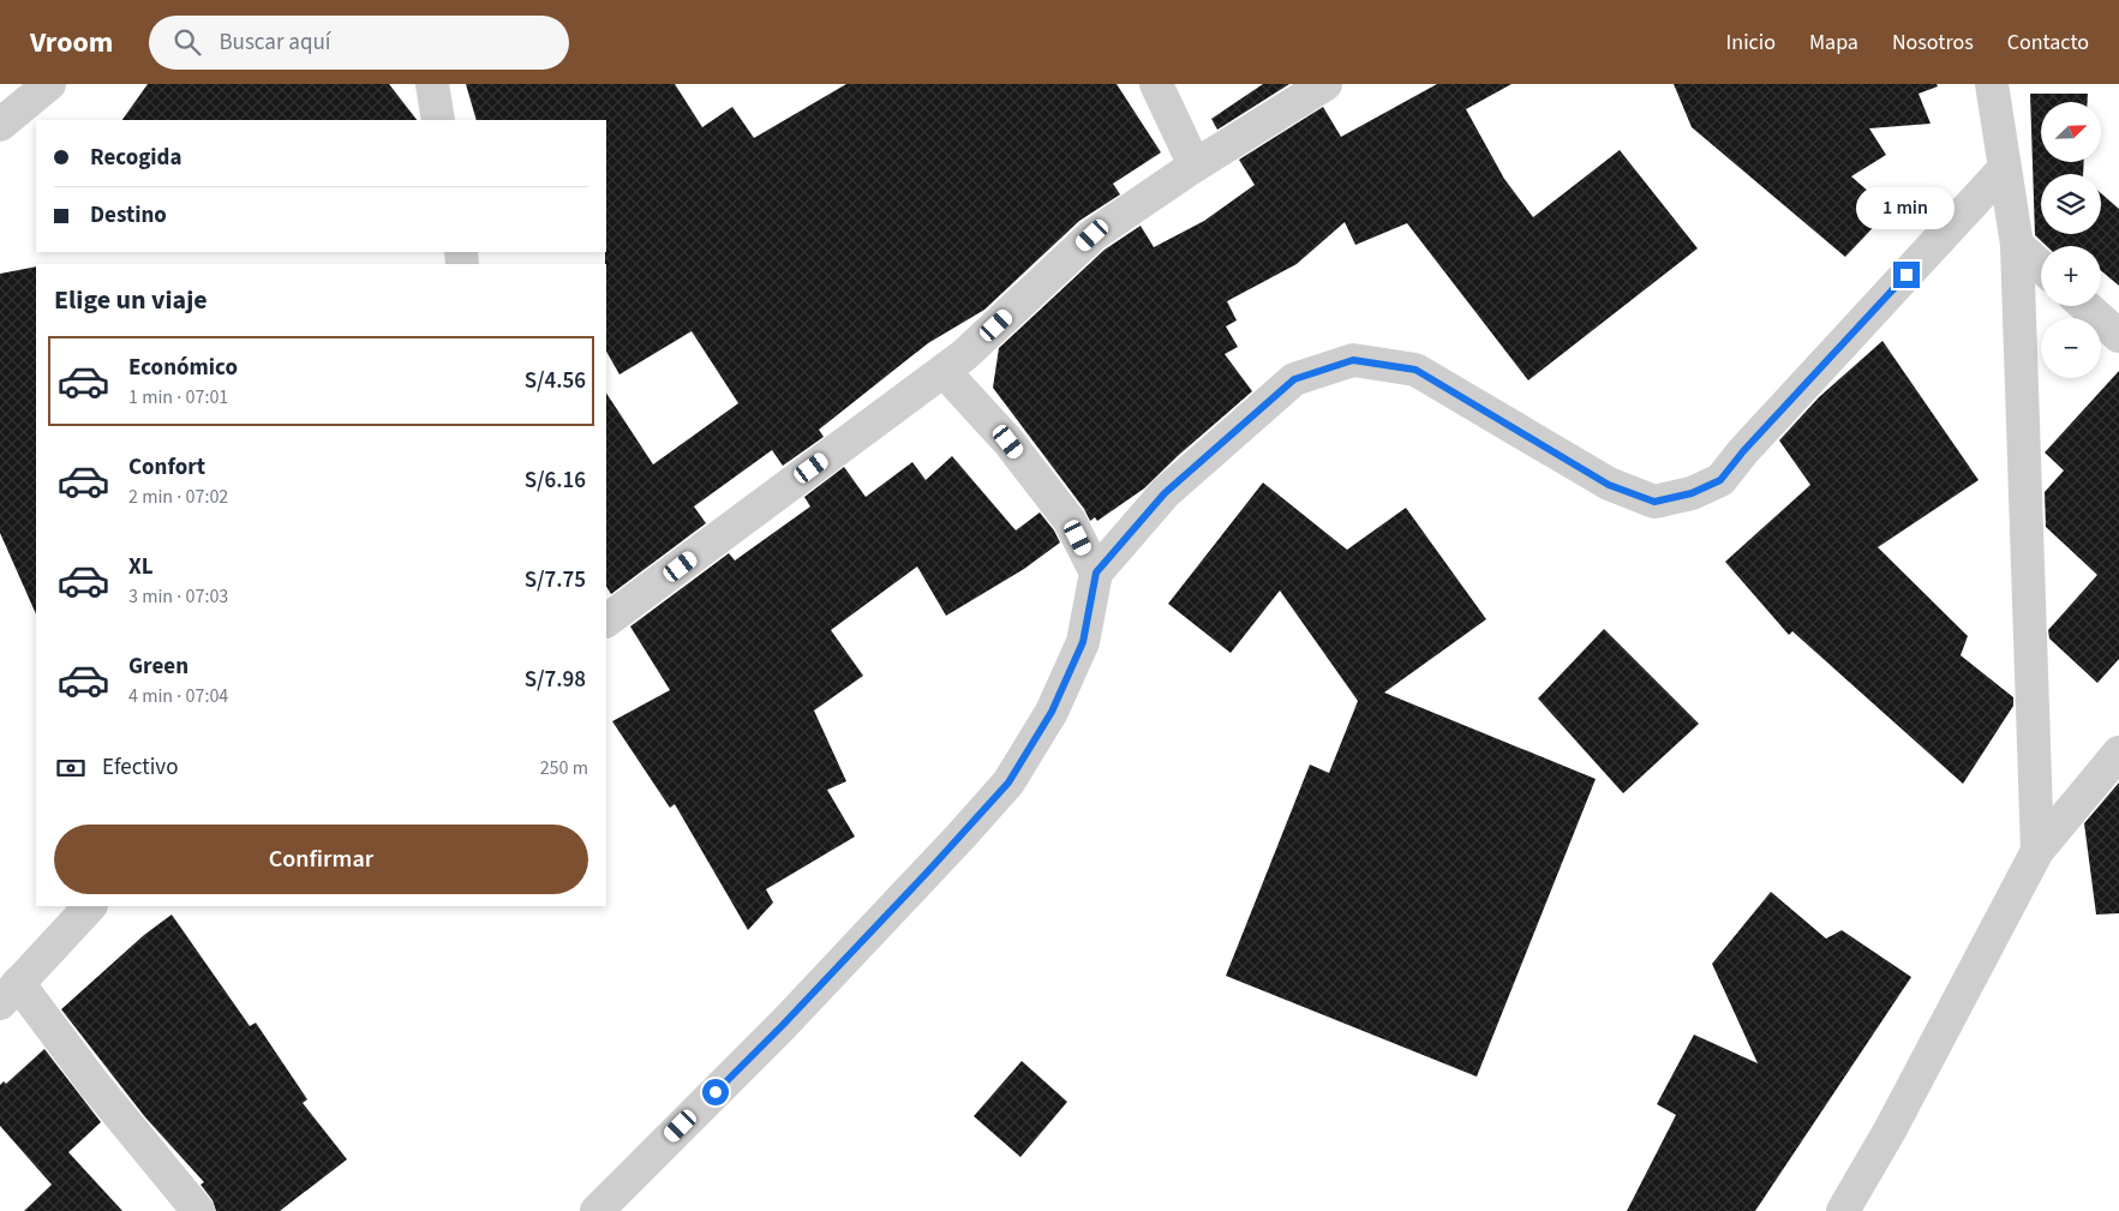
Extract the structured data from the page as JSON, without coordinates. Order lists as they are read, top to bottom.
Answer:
{
  "north": "top right",
  "page": {
    "header": "Vroom",
    "search": "Buscar aquí",
    "nav": [
      "Inicio",
      "Mapa",
      "Nosotros",
      "Contacto"
    ],
    "map_buttons": ["+", "−"],
    "banner": ["Recogida", "Destino"],
    "bubble": "1 min",
    "heading": "Elige un viaje",
    "list": [
      {
        "name": "Económico",
        "note": "1 min · 07:01",
        "value": "S/4.56"
      },
      {
        "name": "Confort",
        "note": "2 min · 07:02",
        "value": "S/6.16"
      },
      {
        "name": "XL",
        "note": "3 min · 07:03",
        "value": "S/7.75"
      },
      {
        "name": "Green",
        "note": "4 min · 07:04",
        "value": "S/7.98"
      }
    ],
    "pay": ["Efectivo", "250 m"],
    "buttons": "Confirmar"
  }
}
